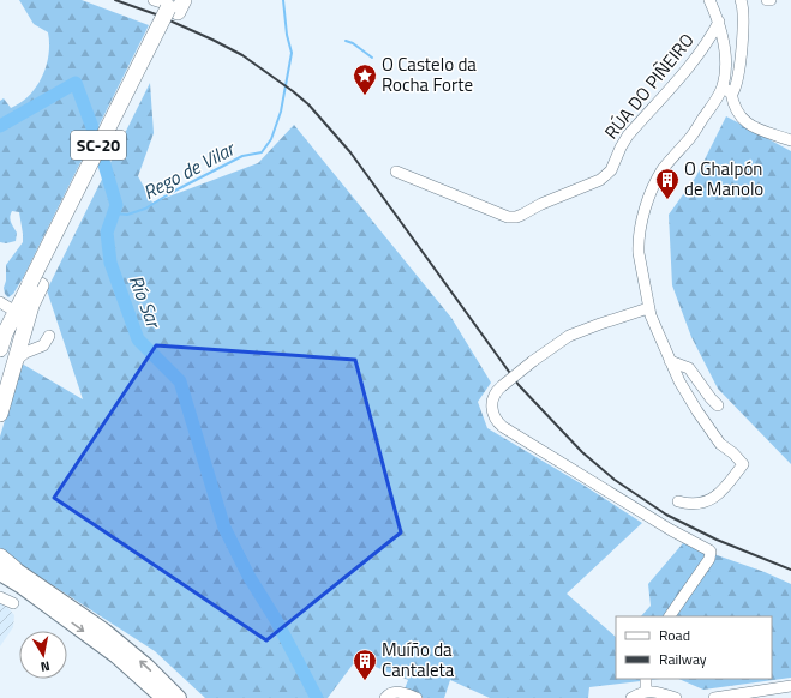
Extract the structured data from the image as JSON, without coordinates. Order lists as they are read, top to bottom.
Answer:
{
  "streets": {
    "highway": ["SC-20"],
    "street": ["RÚA DO PIÑEIRO"]
  },
  "water": ["Rego de Vilar", "Río Sar"],
  "places": {
    "place": ["O Castelo da Rocha Forte"],
    "building": ["O Ghalpón de Manolo", "Muíño da Cantaleta"]
  },
  "legend": ["Road", "Railway"],
  "north": "bottom"
}
